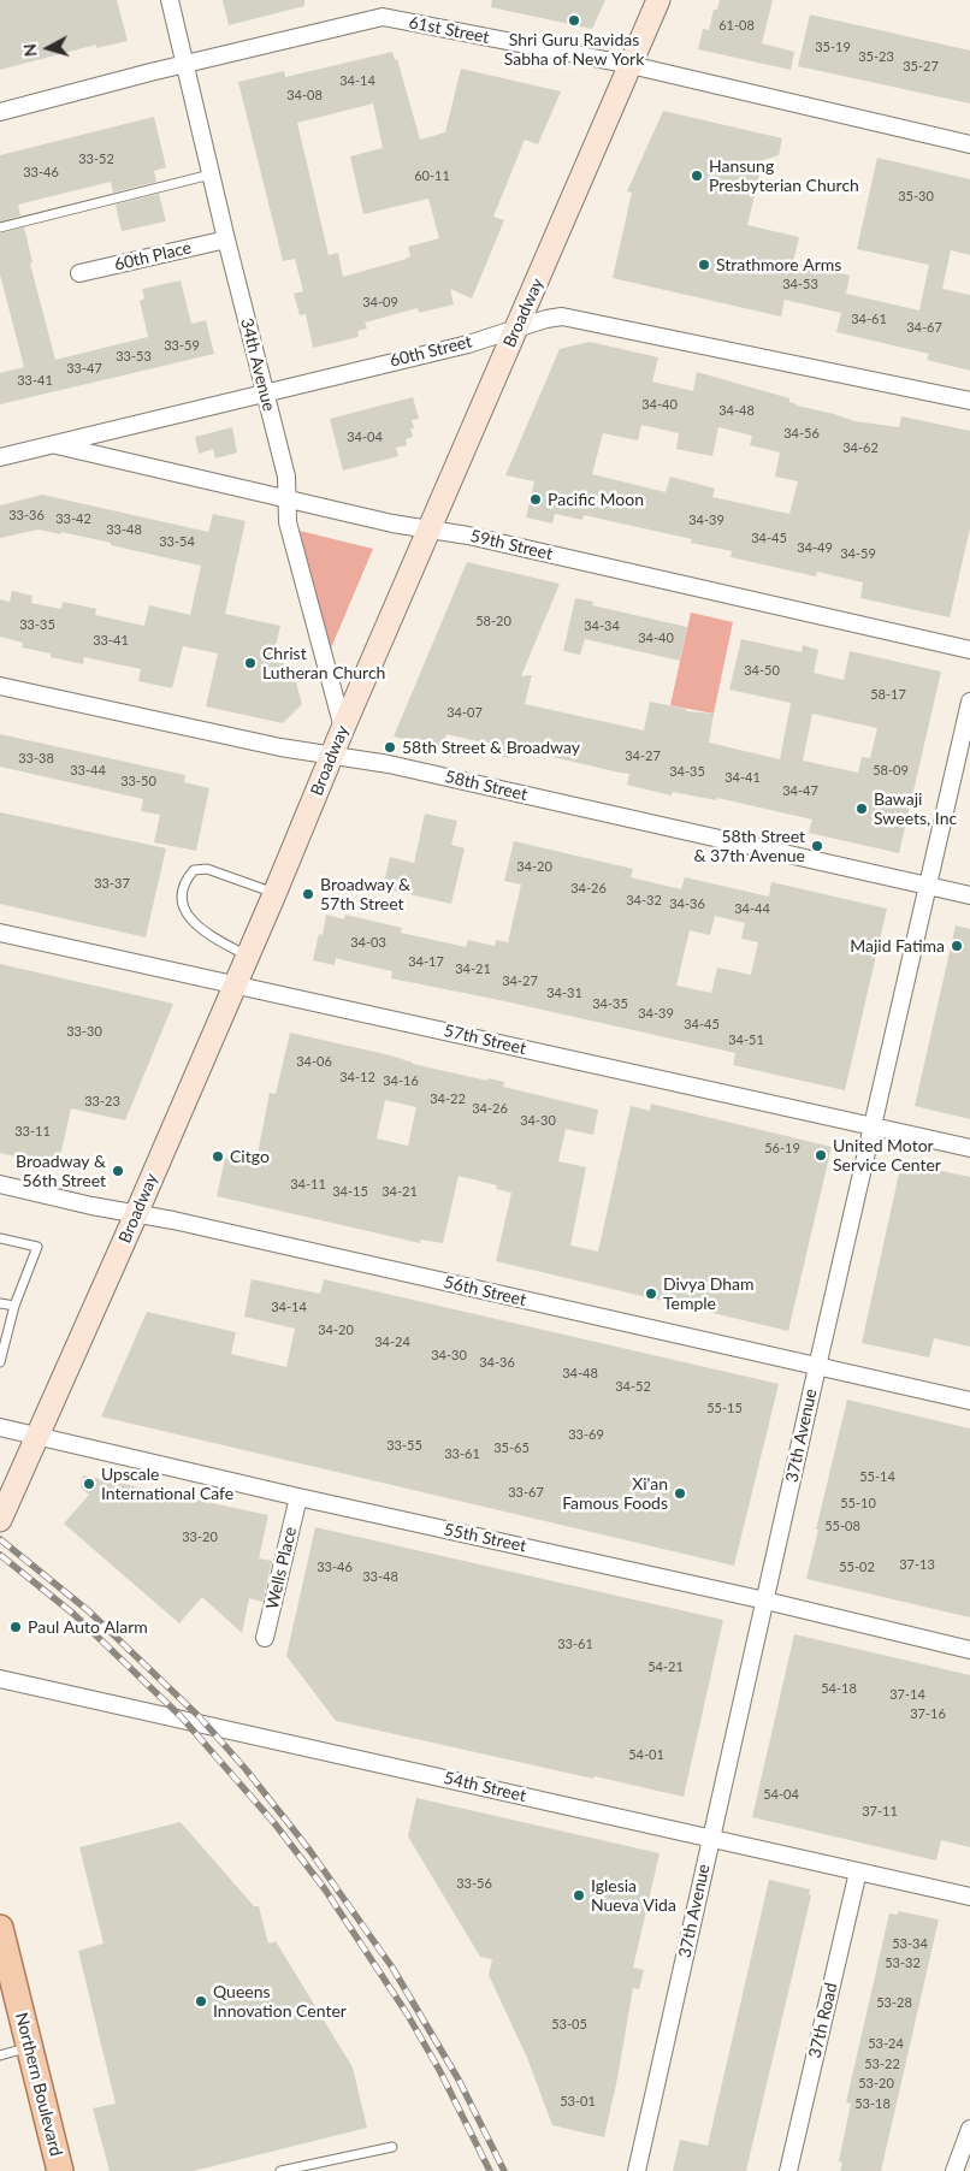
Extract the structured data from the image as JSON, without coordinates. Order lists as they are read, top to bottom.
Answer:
{
  "streets": {
    "main road": ["Broadway", "Northern Boulevard"],
    "street": [
      "61st Street",
      "60th Place",
      "60th Street",
      "34th Avenue",
      "59th Street",
      "58th Street",
      "57th Street",
      "56th Street",
      "37th Avenue",
      "55th Street",
      "Wells Place",
      "54th Street",
      "37th Road"
    ]
  },
  "crossings": [
    ["61st Street", "Broadway"],
    ["61st Street", "34th Avenue"],
    ["60th Place", "34th Avenue"],
    ["Broadway", "60th Street"],
    ["Broadway", "34th Avenue"],
    ["Broadway", "59th Street"],
    ["Broadway", "58th Street"],
    ["Broadway", "57th Street"],
    ["Broadway", "56th Street"],
    ["Broadway", "55th Street"],
    ["60th Street", "34th Avenue"],
    ["60th Street", "59th Street"],
    ["34th Avenue", "59th Street"],
    ["58th Street", "37th Avenue"],
    ["57th Street", "37th Avenue"],
    ["56th Street", "37th Avenue"],
    ["37th Avenue", "55th Street"],
    ["37th Avenue", "54th Street"],
    ["55th Street", "Wells Place"],
    ["54th Street", "37th Road"]
  ],
  "places": [
    "Shri Guru Ravidas Sabha of New York",
    "Hansung Presbyterian Church",
    "Strathmore Arms",
    "Pacific Moon",
    "Christ Lutheran Church",
    "58th Street & Broadway",
    "Bawaji Sweets, Inc",
    "58th Street & 37th Avenue",
    "Broadway & 57th Street",
    "Majid Fatima",
    "United Motor Service Center",
    "Citgo",
    "Broadway & 56th Street",
    "Divya Dham Temple",
    "Upscale International Cafe",
    "Xi'an Famous Foods",
    "Paul Auto Alarm",
    "Iglesia Nueva Vida",
    "Queens Innovation Center"
  ],
  "house_numbers": [
    "61-08",
    "35-19",
    "35-23",
    "35-27",
    "34-14",
    "34-08",
    "33-52",
    "33-46",
    "60-11",
    "35-30",
    "34-53",
    "34-09",
    "34-61",
    "34-67",
    "33-59",
    "33-53",
    "33-47",
    "33-41",
    "34-40",
    "34-48",
    "34-56",
    "34-04",
    "34-62",
    "33-36",
    "33-42",
    "34-39",
    "33-48",
    "34-45",
    "33-54",
    "34-49",
    "34-59",
    "58-20",
    "33-35",
    "34-34",
    "34-40",
    "33-41",
    "34-50",
    "58-17",
    "34-07",
    "34-27",
    "33-38",
    "33-44",
    "58-09",
    "34-35",
    "34-41",
    "33-50",
    "34-47",
    "34-20",
    "33-37",
    "34-26",
    "34-32",
    "34-36",
    "34-44",
    "34-03",
    "34-17",
    "34-21",
    "34-27",
    "34-31",
    "34-35",
    "34-39",
    "34-45",
    "33-30",
    "34-51",
    "34-06",
    "34-12",
    "34-16",
    "34-22",
    "33-23",
    "34-26",
    "34-30",
    "33-11",
    "56-19",
    "34-11",
    "34-15",
    "34-21",
    "34-14",
    "34-20",
    "34-24",
    "34-30",
    "34-36",
    "34-48",
    "34-52",
    "55-15",
    "33-69",
    "33-55",
    "35-65",
    "33-61",
    "55-14",
    "33-67",
    "55-10",
    "55-08",
    "33-20",
    "37-13",
    "33-46",
    "55-02",
    "33-48",
    "33-61",
    "54-21",
    "54-18",
    "37-14",
    "37-16",
    "54-01",
    "54-04",
    "37-11",
    "33-56",
    "53-34",
    "53-32",
    "53-28",
    "53-05",
    "53-24",
    "53-22",
    "53-20",
    "53-01",
    "53-18"
  ],
  "north": "left"
}
